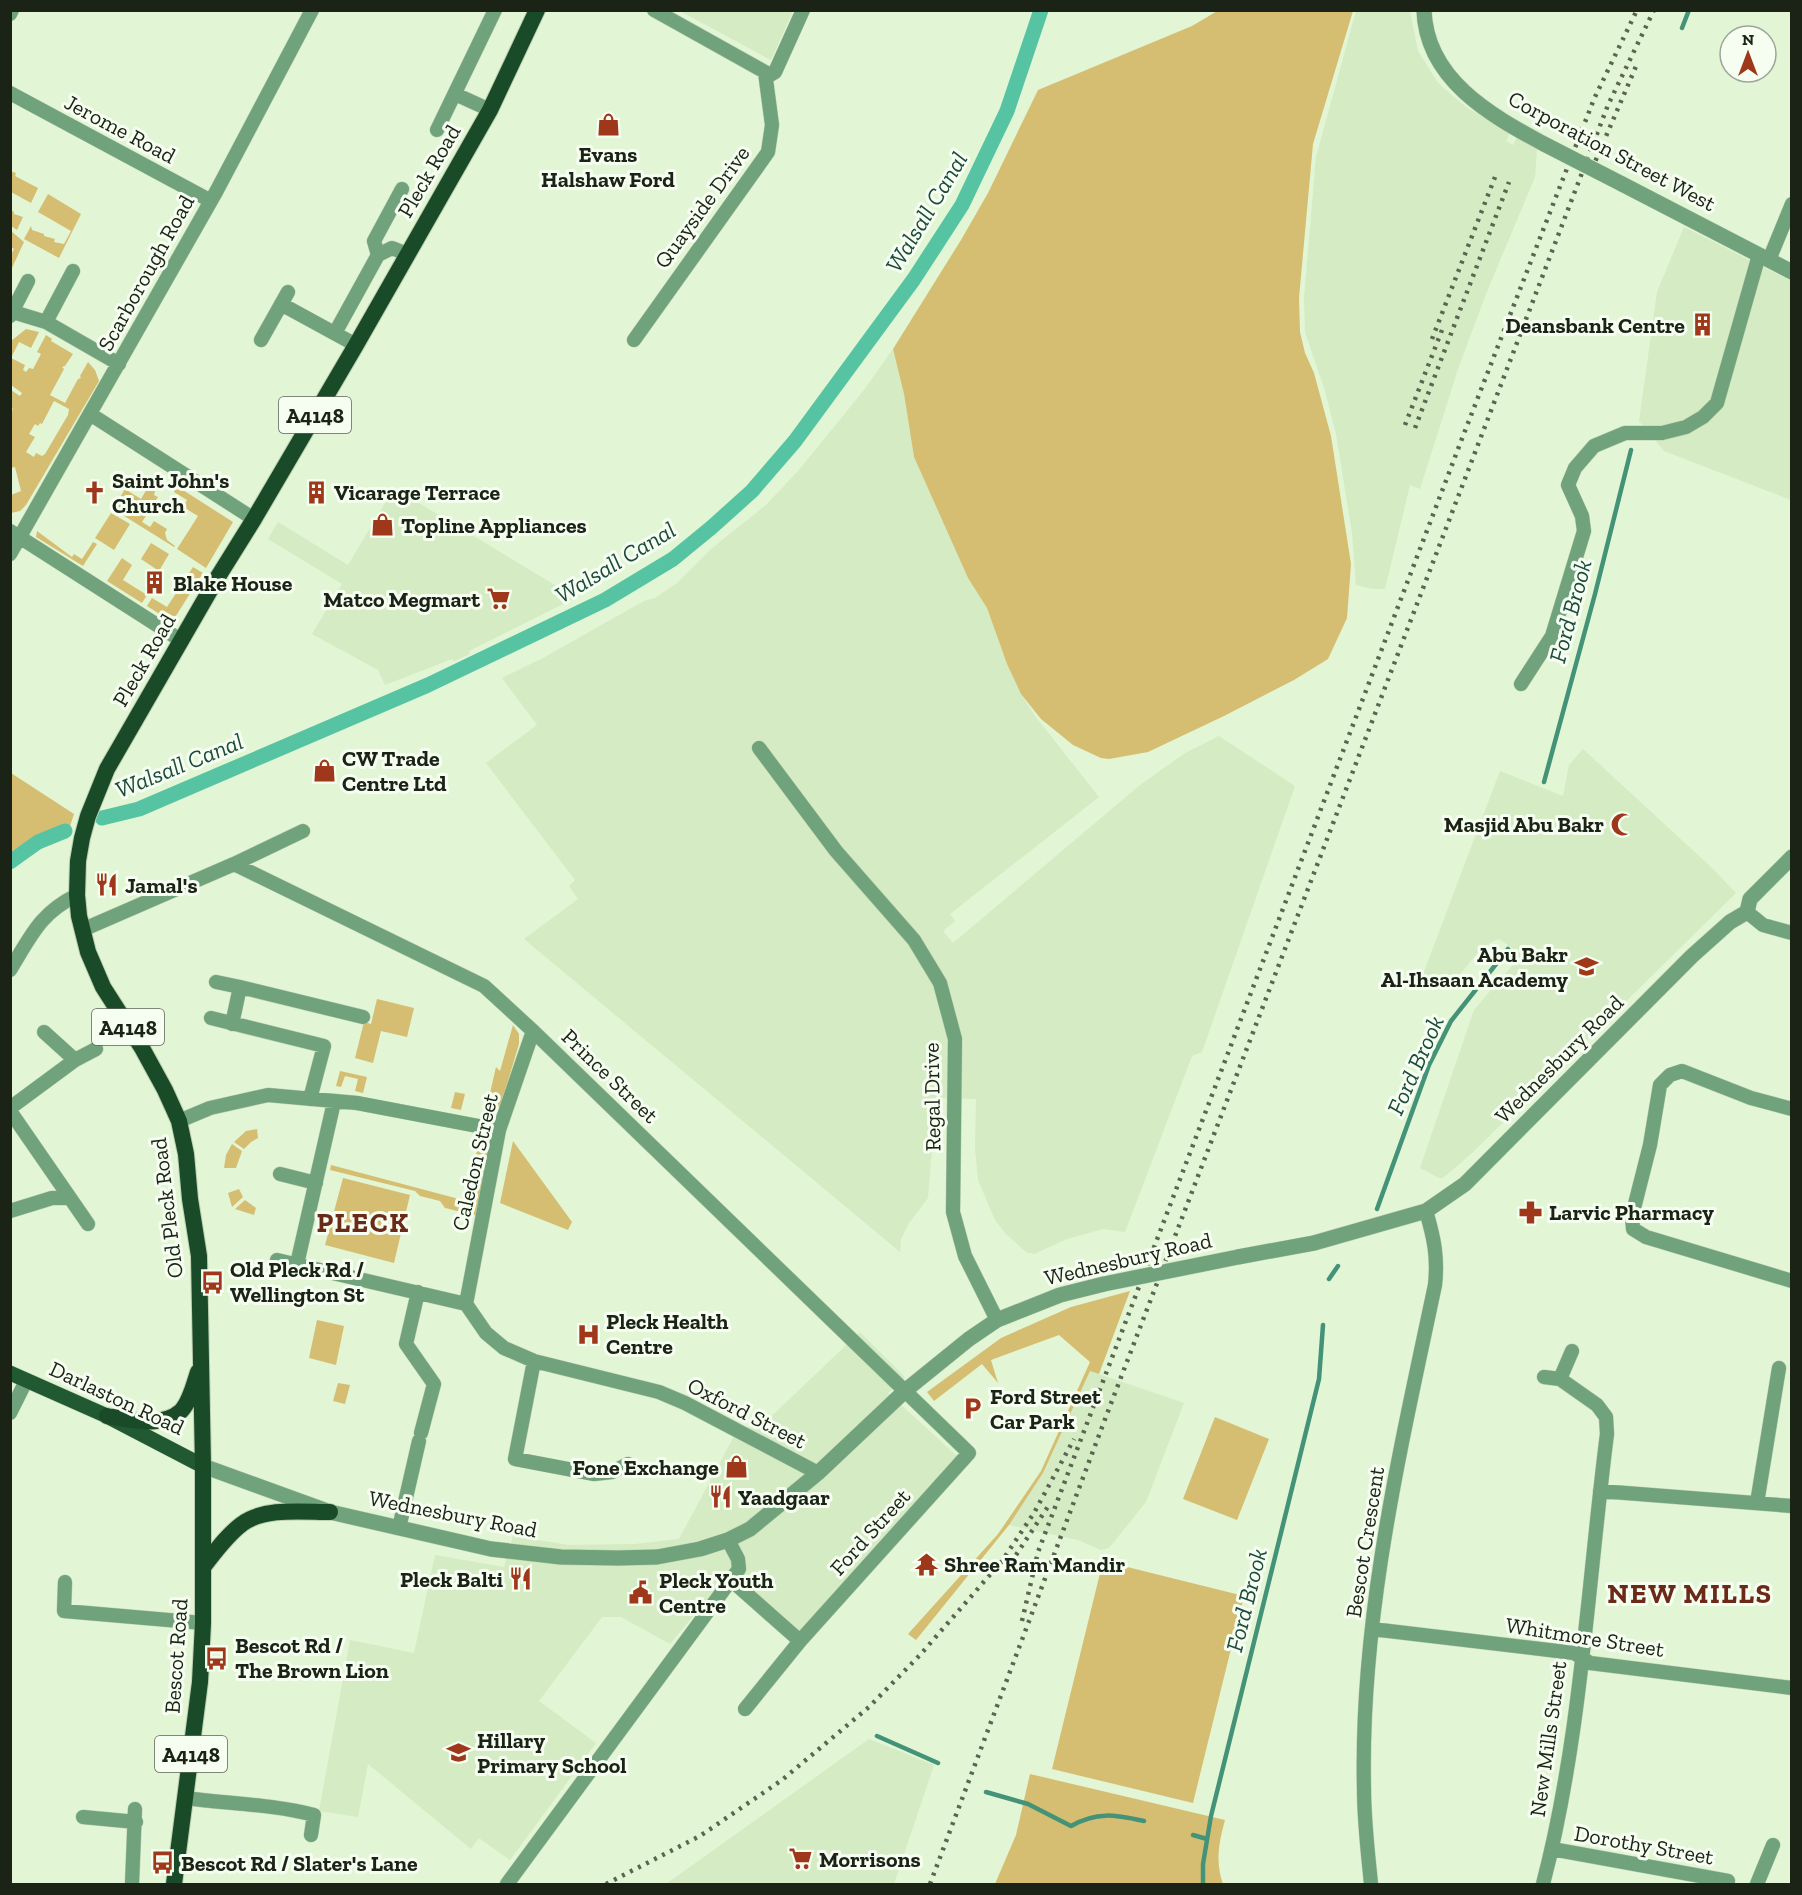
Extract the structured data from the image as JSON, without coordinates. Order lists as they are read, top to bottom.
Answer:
{
  "streets": {
    "highway": [
      "Pleck Road",
      "A4148",
      "Old Pleck Road",
      "Bescot Road"
    ],
    "main road": ["Darlaston Road"],
    "street": [
      "Jerome Road",
      "Corporation Street West",
      "Quayside Drive",
      "Scarborough Road",
      "Wednesbury Road",
      "Prince Street",
      "Regal Drive",
      "Caledon Street",
      "Oxford Street",
      "Ford Street",
      "Bescot Crescent",
      "Whitmore Street",
      "New Mills Street",
      "Dorothy Street"
    ]
  },
  "crossings": [
    ["Jerome Road", "Scarborough Road"],
    ["Pleck Road", "Old Pleck Road"],
    ["Wednesbury Road", "Prince Street"],
    ["Wednesbury Road", "Regal Drive"],
    ["Wednesbury Road", "Old Pleck Road"],
    ["Wednesbury Road", "Darlaston Road"],
    ["Wednesbury Road", "Oxford Street"],
    ["Wednesbury Road", "Ford Street"],
    ["Wednesbury Road", "Bescot Crescent"],
    ["Wednesbury Road", "Bescot Road"],
    ["Prince Street", "Caledon Street"],
    ["Prince Street", "Ford Street"],
    ["Caledon Street", "Oxford Street"],
    ["Old Pleck Road", "Darlaston Road"],
    ["Old Pleck Road", "Bescot Road"],
    ["Darlaston Road", "Bescot Road"],
    ["Bescot Crescent", "Whitmore Street"],
    ["Whitmore Street", "New Mills Street"],
    ["New Mills Street", "Dorothy Street"]
  ],
  "districts": ["PLECK", "NEW MILLS"],
  "water": ["Walsall Canal", "Ford Brook"],
  "places": {
    "shop": [
      "Evans Halshaw Ford",
      "Topline Appliances",
      "CW Trade Centre Ltd",
      "Fone Exchange"
    ],
    "building": ["Deansbank Centre", "Vicarage Terrace", "Blake House"],
    "church": ["Saint John's Church"],
    "supermarket": ["Matco Megmart", "Morrisons"],
    "mosque": ["Masjid Abu Bakr"],
    "restaurant": ["Jamal's", "Yaadgaar", "Pleck Balti"],
    "school or university": ["Abu Bakr Al-Ihsaan Academy", "Hillary Primary School"],
    "pharmacy": ["Larvic Pharmacy"],
    "bus stop": ["Old Pleck Rd / Wellington St", "Bescot Rd / The Brown Lion", "Bescot Rd / Slater's Lane"],
    "hospital": ["Pleck Health Centre"],
    "parking": ["Ford Street Car Park"],
    "temple": ["Shree Ram Mandir"],
    "public building": ["Pleck Youth Centre"]
  },
  "north": "top"
}
